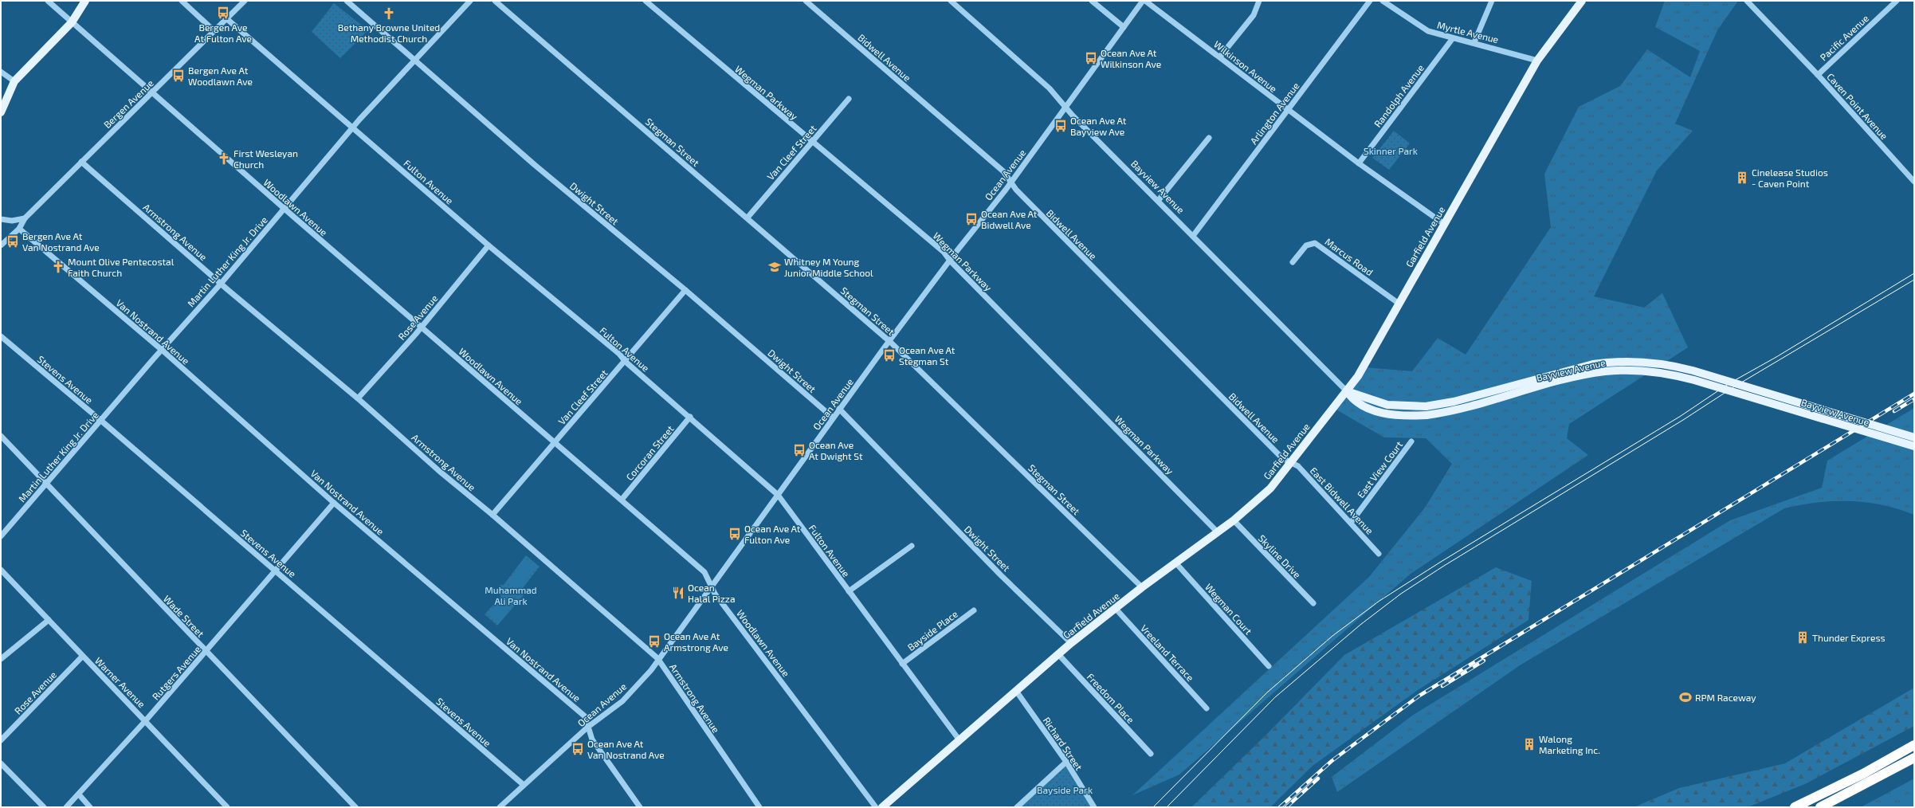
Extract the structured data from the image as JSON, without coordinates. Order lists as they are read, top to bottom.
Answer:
{
  "streets": {
    "main road": ["Bayview Avenue", "Garfield Avenue"],
    "street": [
      "Myrtle Avenue",
      "Pacific Avenue",
      "Bidwell Avenue",
      "Wilkinson Avenue",
      "Wegman Parkway",
      "Randolph Avenue",
      "Bergen Avenue",
      "Caven Point Avenue",
      "Arlington Avenue",
      "Stegman Street",
      "Van Cleef Street",
      "Ocean Avenue",
      "Fulton Avenue",
      "Dwight Street",
      "Woodlawn Avenue",
      "Armstrong Avenue",
      "Marcus Road",
      "Martin Luther King Jr. Drive",
      "Rose Avenue",
      "Van Nostrand Avenue",
      "Stevens Avenue",
      "Corcoran Street",
      "East View Court",
      "East Bidwell Avenue",
      "Skyline Drive",
      "Wegman Court",
      "Wade Street",
      "Bayside Place",
      "Vreeland Terrace",
      "Rutgers Avenue",
      "Warner Avenue",
      "Freedom Place",
      "Richard Street"
    ]
  },
  "crossings": [
    ["Myrtle Avenue", "Randolph Avenue"],
    ["Myrtle Avenue", "Garfield Avenue"],
    ["Pacific Avenue", "Caven Point Avenue"],
    ["Bidwell Avenue", "Ocean Avenue"],
    ["Bidwell Avenue", "Garfield Avenue"],
    ["Bidwell Avenue", "East Bidwell Avenue"],
    ["Wilkinson Avenue", "Randolph Avenue"],
    ["Wilkinson Avenue", "Arlington Avenue"],
    ["Wilkinson Avenue", "Ocean Avenue"],
    ["Wilkinson Avenue", "Garfield Avenue"],
    ["Wegman Parkway", "Van Cleef Street"],
    ["Wegman Parkway", "Ocean Avenue"],
    ["Wegman Parkway", "Garfield Avenue"],
    ["Bergen Avenue", "Fulton Avenue"],
    ["Bergen Avenue", "Woodlawn Avenue"],
    ["Bergen Avenue", "Armstrong Avenue"],
    ["Bergen Avenue", "Van Nostrand Avenue"],
    ["Arlington Avenue", "Bayview Avenue"],
    ["Stegman Street", "Van Cleef Street"],
    ["Stegman Street", "Ocean Avenue"],
    ["Stegman Street", "Garfield Avenue"],
    ["Van Cleef Street", "Fulton Avenue"],
    ["Van Cleef Street", "Dwight Street"],
    ["Van Cleef Street", "Woodlawn Avenue"],
    ["Van Cleef Street", "Armstrong Avenue"],
    ["Ocean Avenue", "Fulton Avenue"],
    ["Ocean Avenue", "Bayview Avenue"],
    ["Ocean Avenue", "Dwight Street"],
    ["Ocean Avenue", "Woodlawn Avenue"],
    ["Ocean Avenue", "Armstrong Avenue"],
    ["Ocean Avenue", "Van Nostrand Avenue"],
    ["Ocean Avenue", "Stevens Avenue"],
    ["Fulton Avenue", "Garfield Avenue"],
    ["Fulton Avenue", "Martin Luther King Jr. Drive"],
    ["Fulton Avenue", "Rose Avenue"],
    ["Fulton Avenue", "Corcoran Street"],
    ["Fulton Avenue", "Bayside Place"],
    ["Bayview Avenue", "Garfield Avenue"],
    ["Dwight Street", "Garfield Avenue"],
    ["Dwight Street", "Martin Luther King Jr. Drive"],
    ["Woodlawn Avenue", "Martin Luther King Jr. Drive"],
    ["Woodlawn Avenue", "Rose Avenue"],
    ["Woodlawn Avenue", "Corcoran Street"],
    ["Armstrong Avenue", "Martin Luther King Jr. Drive"],
    ["Armstrong Avenue", "Rose Avenue"],
    ["Garfield Avenue", "Marcus Road"],
    ["Garfield Avenue", "East Bidwell Avenue"],
    ["Garfield Avenue", "Skyline Drive"],
    ["Garfield Avenue", "Wegman Court"],
    ["Garfield Avenue", "Vreeland Terrace"],
    ["Garfield Avenue", "Freedom Place"],
    ["Garfield Avenue", "Richard Street"],
    ["Martin Luther King Jr. Drive", "Van Nostrand Avenue"],
    ["Martin Luther King Jr. Drive", "Stevens Avenue"],
    ["Martin Luther King Jr. Drive", "Wade Street"],
    ["Rose Avenue", "Warner Avenue"],
    ["Van Nostrand Avenue", "Rutgers Avenue"],
    ["Stevens Avenue", "Rutgers Avenue"],
    ["East View Court", "East Bidwell Avenue"],
    ["Wade Street", "Rutgers Avenue"],
    ["Rutgers Avenue", "Warner Avenue"]
  ],
  "parks": ["Skinner Park", "Muhammad Ali Park", "Bayside Park"],
  "places": {
    "bus stop": [
      "Bergen Ave At Fulton Ave",
      "Ocean Ave At Wilkinson Ave",
      "Bergen Ave At Woodlawn Ave",
      "Ocean Ave At Bayview Ave",
      "Ocean Ave At Bidwell Ave",
      "Bergen Ave At Van Nostrand Ave",
      "Ocean Ave At Stegman St",
      "Ocean Ave At Dwight St",
      "Ocean Ave At Fulton Ave",
      "Ocean Ave At Armstrong Ave",
      "Ocean Ave At Van Nostrand Ave"
    ],
    "church": ["Bethany Browne United Methodist Church", "First Wesleyan Church", "Mount Olive Pentecostal Faith Church"],
    "building": ["Cinelease Studios - Caven Point", "Thunder Express", "Walong Marketing Inc."],
    "school or university": ["Whitney M Young Junior Middle School"],
    "restaurant": ["Ocean Halal Pizza"],
    "sports": ["RPM Raceway"]
  }
}
